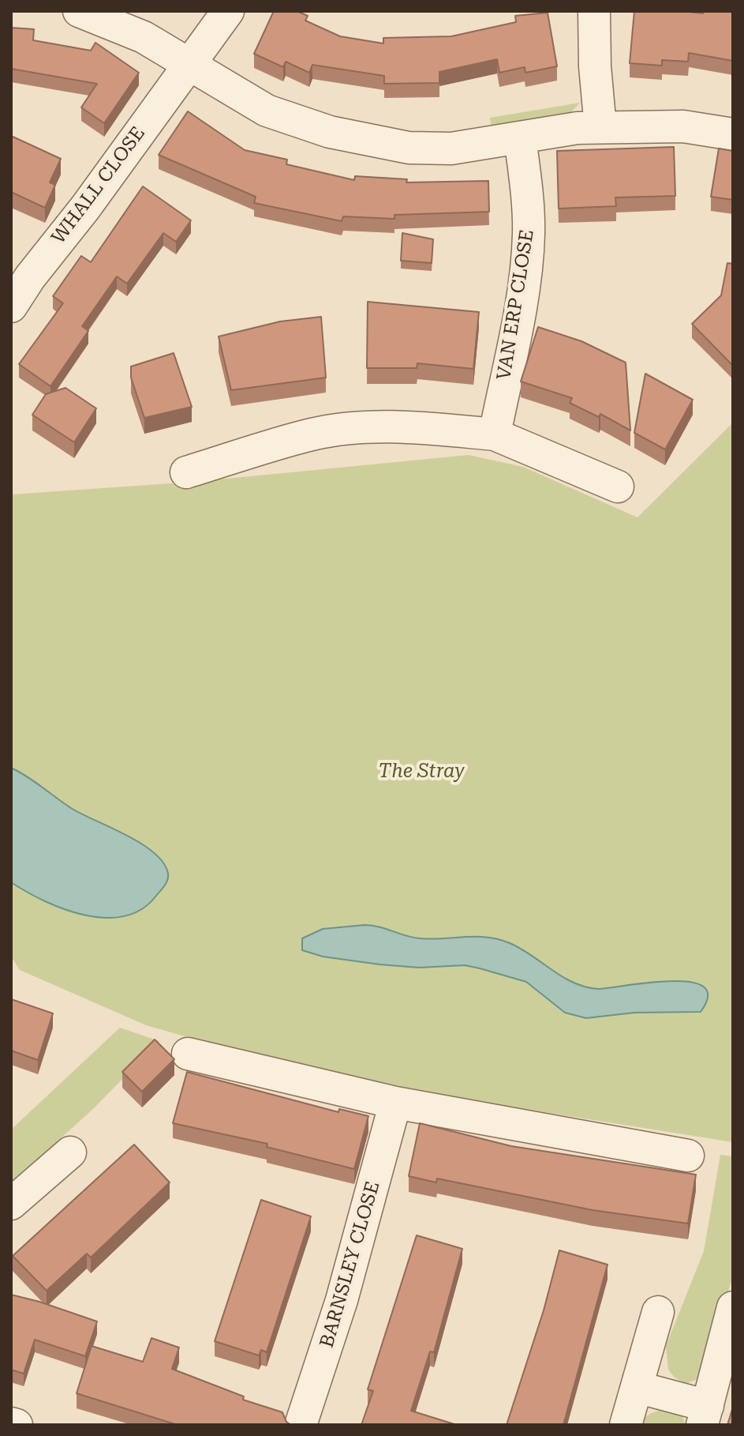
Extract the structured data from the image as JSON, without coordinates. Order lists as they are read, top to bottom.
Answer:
{
  "streets": {
    "street": ["WHALL CLOSE", "VAN ERP CLOSE", "BARNSLEY CLOSE"]
  },
  "parks": ["The Stray"]
}
